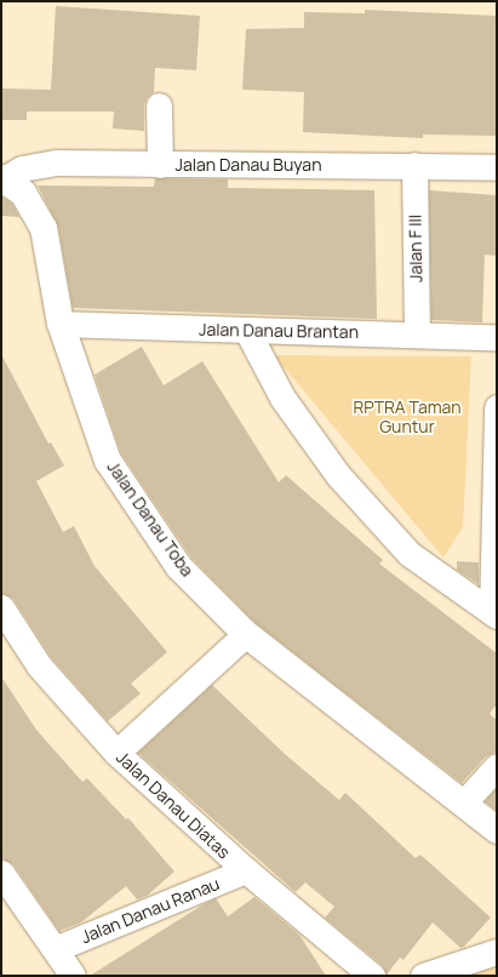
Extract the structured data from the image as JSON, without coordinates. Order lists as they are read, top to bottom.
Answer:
{
  "streets": {
    "street": [
      "Jalan Danau Buyan",
      "Jalan F III",
      "Jalan Danau Brantan",
      "Jalan Danau Toba",
      "Jalan Danau Diatas",
      "Jalan Danau Ranau"
    ]
  },
  "crossings": [
    ["Jalan Danau Buyan", "Jalan F III"],
    ["Jalan Danau Buyan", "Jalan Danau Toba"],
    ["Jalan F III", "Jalan Danau Brantan"],
    ["Jalan Danau Brantan", "Jalan Danau Toba"],
    ["Jalan Danau Diatas", "Jalan Danau Ranau"]
  ],
  "parks": ["RPTRA Taman Guntur"]
}
